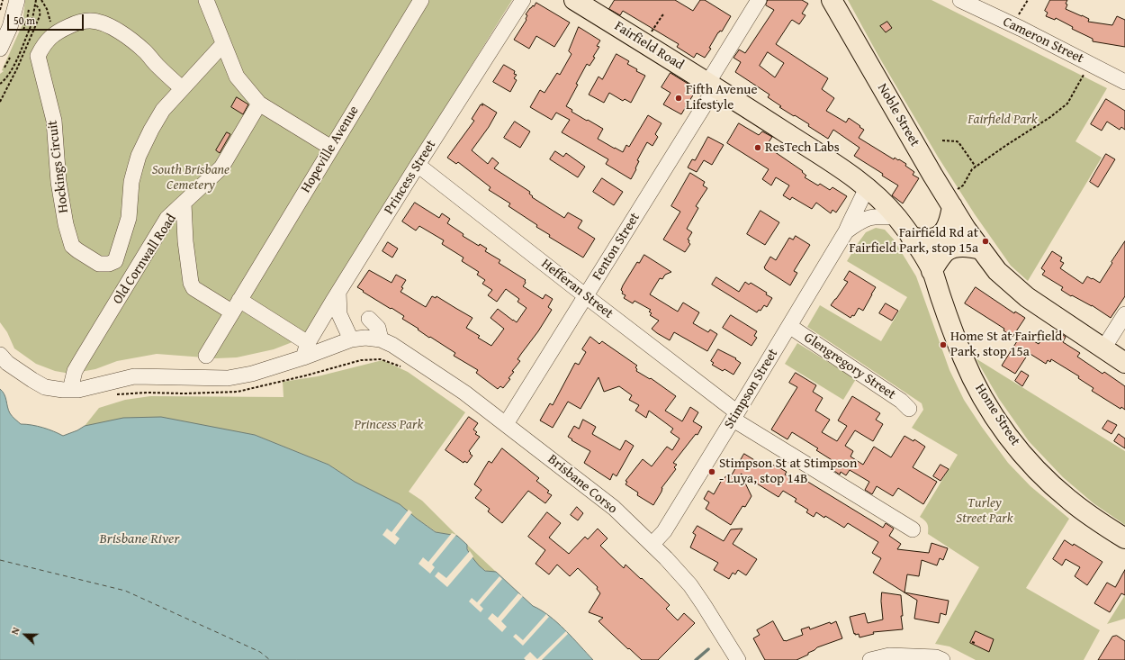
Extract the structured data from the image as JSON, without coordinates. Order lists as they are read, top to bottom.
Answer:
{
  "streets": {
    "main road": ["Fairfield Road", "Noble Street", "Home Street"],
    "street": [
      "Cameron Street",
      "Hopeville Avenue",
      "Hockings Circuit",
      "Princess Street",
      "Fenton Street",
      "Old Cornwall Road",
      "Hefferan Street",
      "Glengregory Street",
      "Stimpson Street",
      "Brisbane Corso"
    ]
  },
  "crossings": [
    ["Fairfield Road", "Fenton Street"],
    ["Fairfield Road", "Stimpson Street"],
    ["Fairfield Road", "Home Street"],
    ["Princess Street", "Hefferan Street"],
    ["Fenton Street", "Hefferan Street"],
    ["Fenton Street", "Brisbane Corso"],
    ["Hefferan Street", "Stimpson Street"],
    ["Glengregory Street", "Stimpson Street"],
    ["Stimpson Street", "Brisbane Corso"]
  ],
  "water": ["Brisbane River"],
  "parks": [
    "Fairfield Park",
    "South Brisbane Cemetery",
    "Princess Park",
    "Turley Street Park"
  ],
  "places": [
    "Fifth Avenue Lifestyle",
    "ResTech Labs",
    "Fairfield Rd at Fairfield Park, stop 15a",
    "Home St at Fairfield Park, stop 15a",
    "Stimpson St at Stimpson - Luya, stop 14B"
  ],
  "scale_bar": "50 m",
  "north": "left"
}
